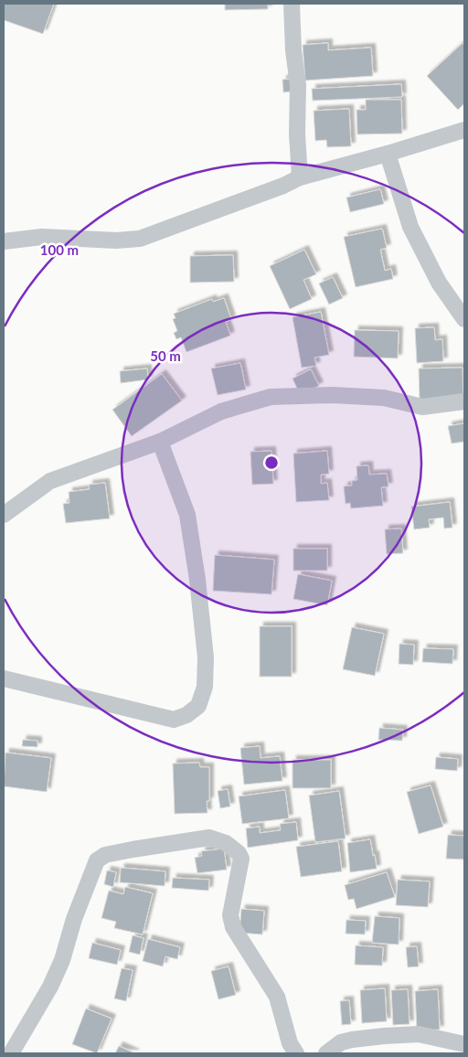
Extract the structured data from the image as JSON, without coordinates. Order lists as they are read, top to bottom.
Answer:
{
  "rings": ["100 m", "50 m"]
}
